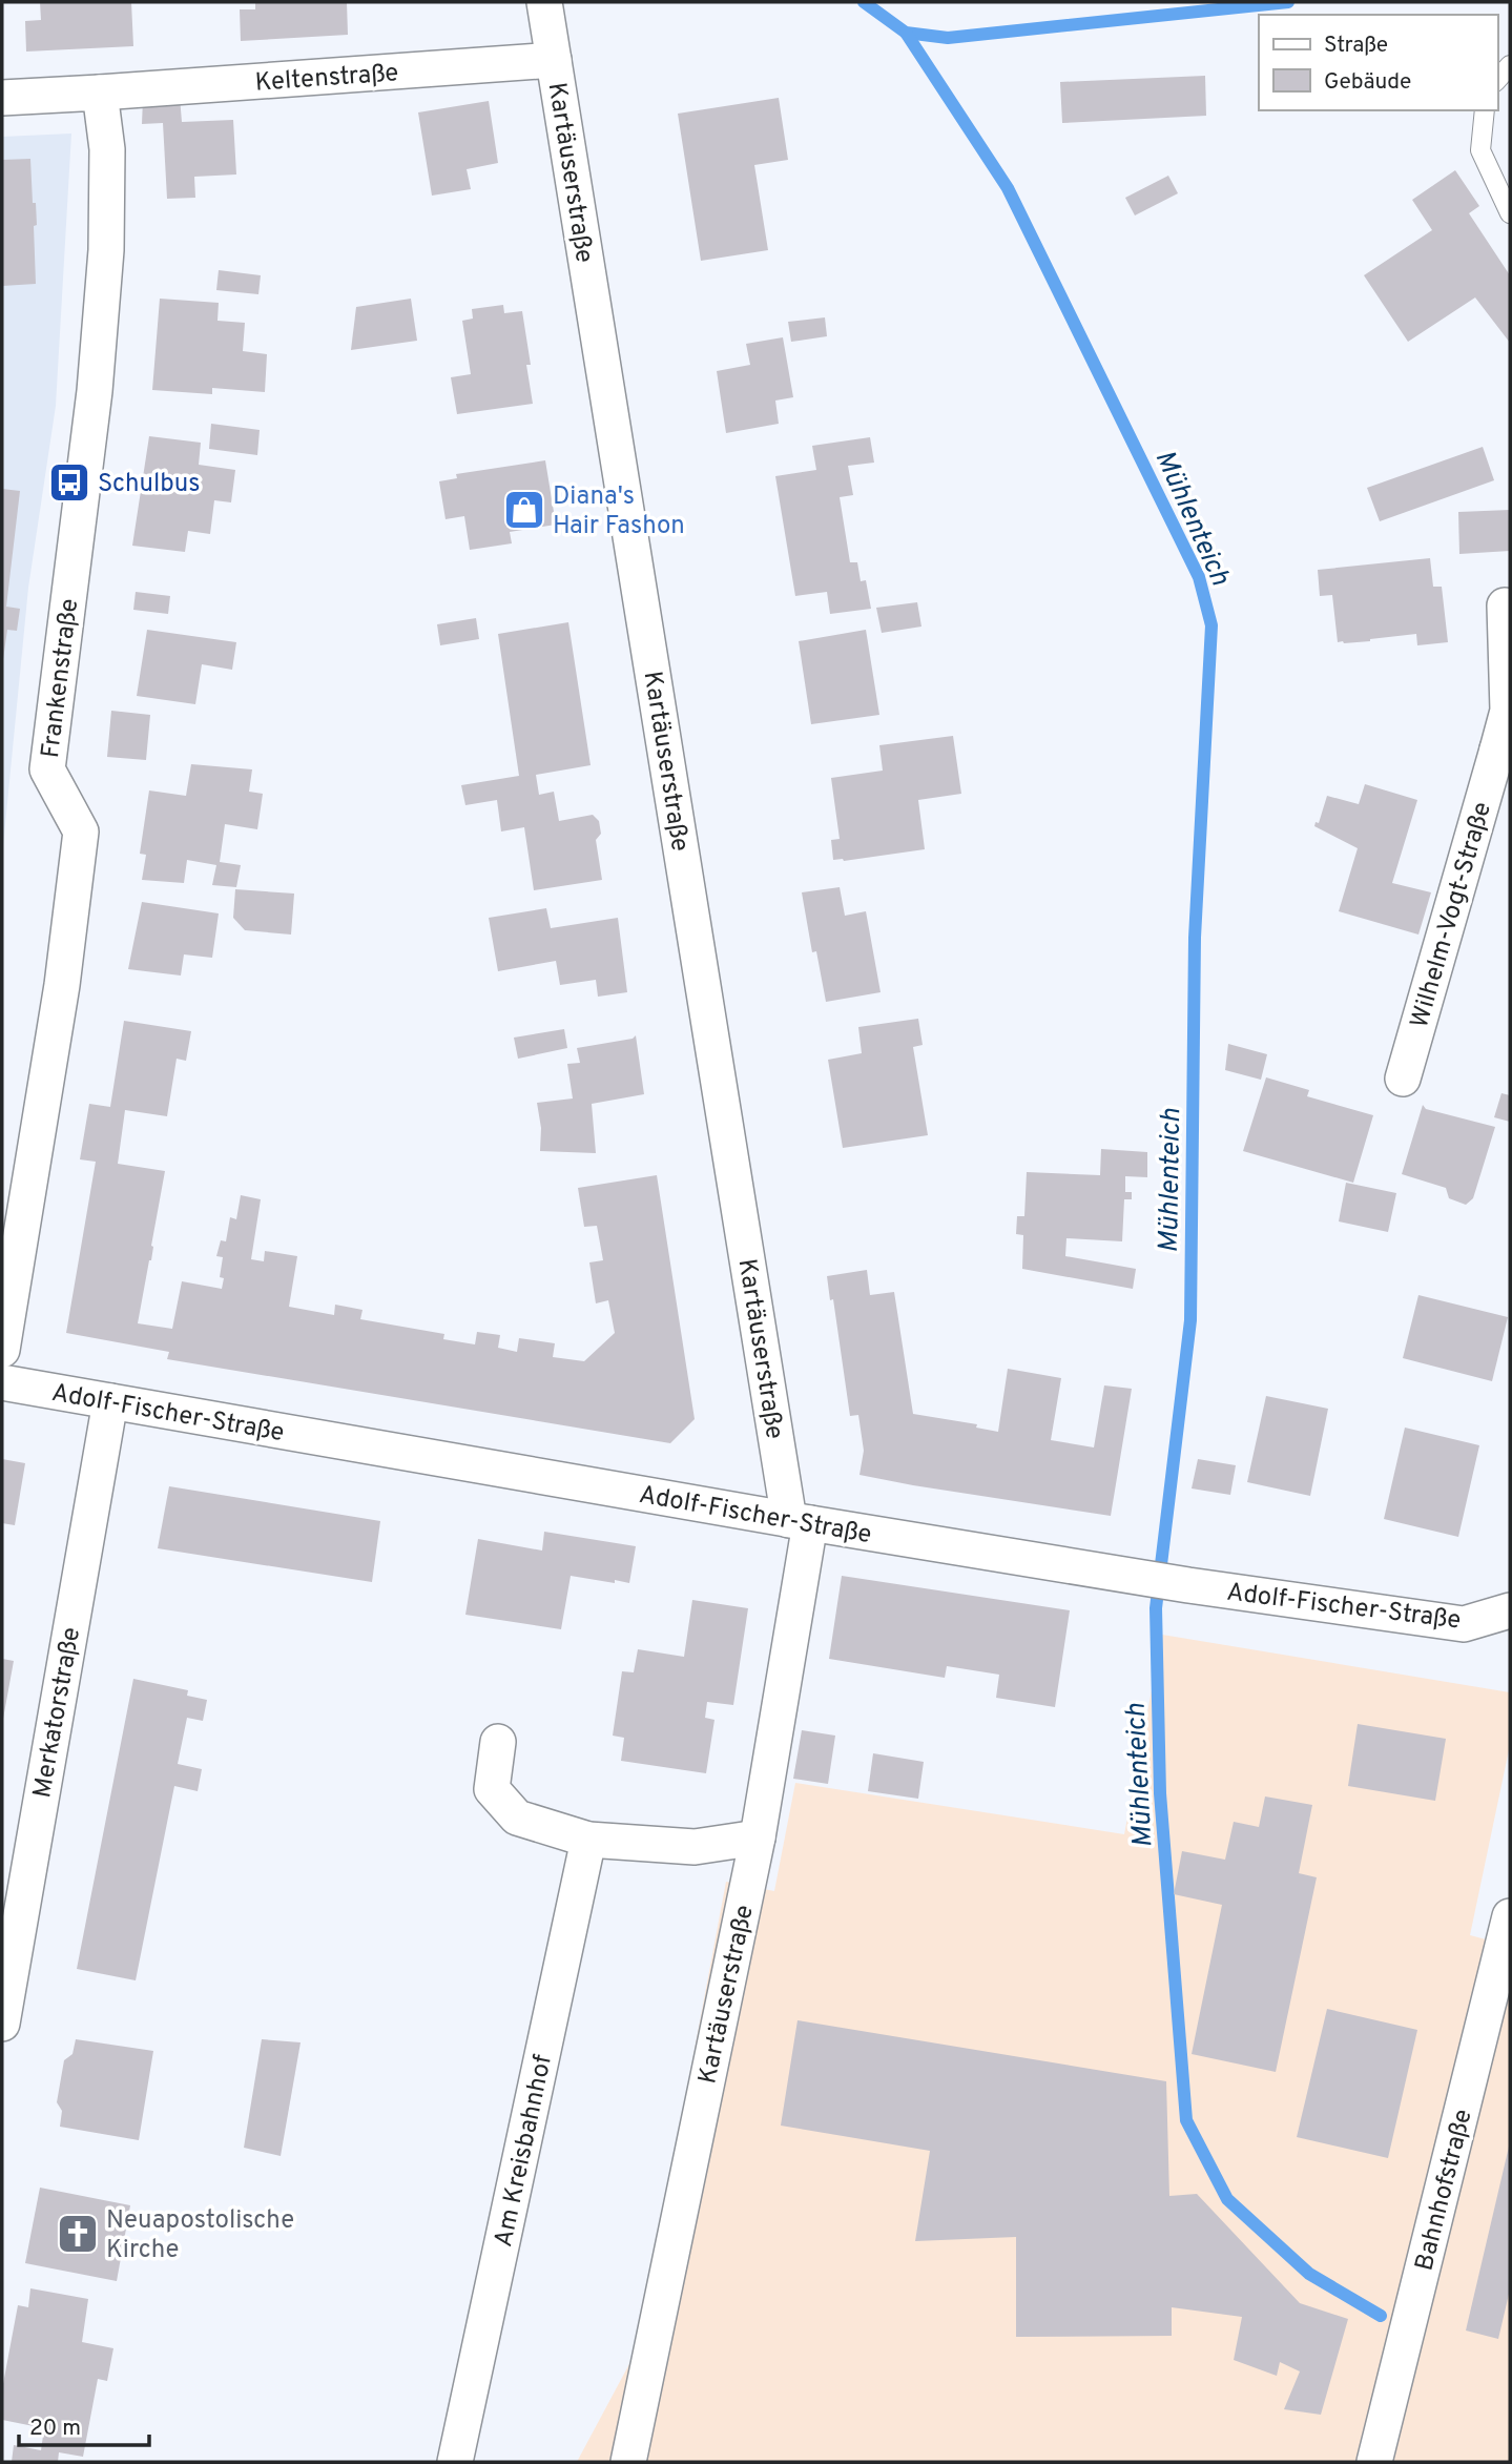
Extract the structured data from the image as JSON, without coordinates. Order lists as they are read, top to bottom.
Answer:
{
  "streets": {
    "street": [
      "Keltenstraße",
      "Kartäuserstraße",
      "Frankenstraße",
      "Wilhelm-Vogt-Straße",
      "Adolf-Fischer-Straße",
      "Merkatorstraße",
      "Am Kreisbahnhof",
      "Bahnhofstraße"
    ]
  },
  "crossings": [
    ["Keltenstraße", "Kartäuserstraße"],
    ["Keltenstraße", "Frankenstraße"],
    ["Kartäuserstraße", "Adolf-Fischer-Straße"],
    ["Adolf-Fischer-Straße", "Merkatorstraße"]
  ],
  "water": ["Mühlenteich"],
  "places": {
    "bus stop": ["Schulbus"],
    "shop": ["Diana's Hair Fashon"],
    "church": ["Neuapostolische Kirche"]
  },
  "legend": ["Straße", "Gebäude"],
  "scale_bar": "20 m"
}
